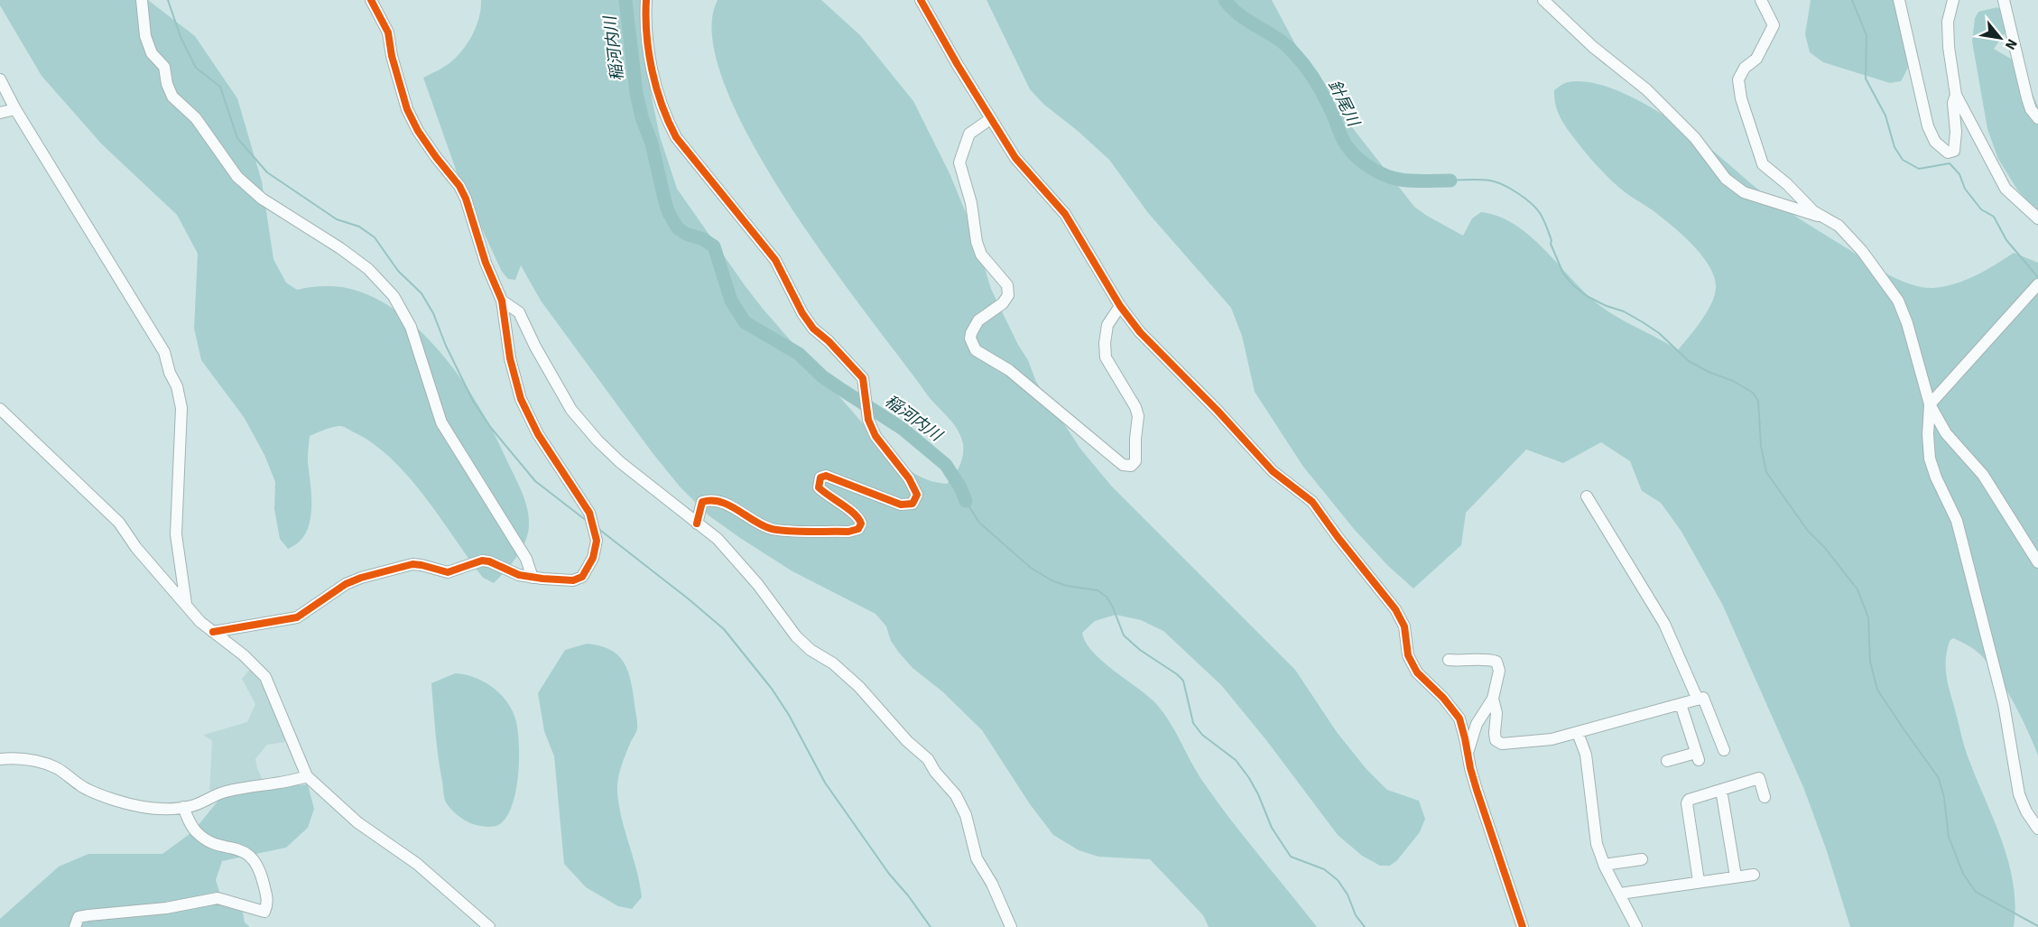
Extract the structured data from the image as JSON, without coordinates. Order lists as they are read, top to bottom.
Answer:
{
  "water": ["稲河内川", "針尾川"],
  "north": "bottom right"
}
